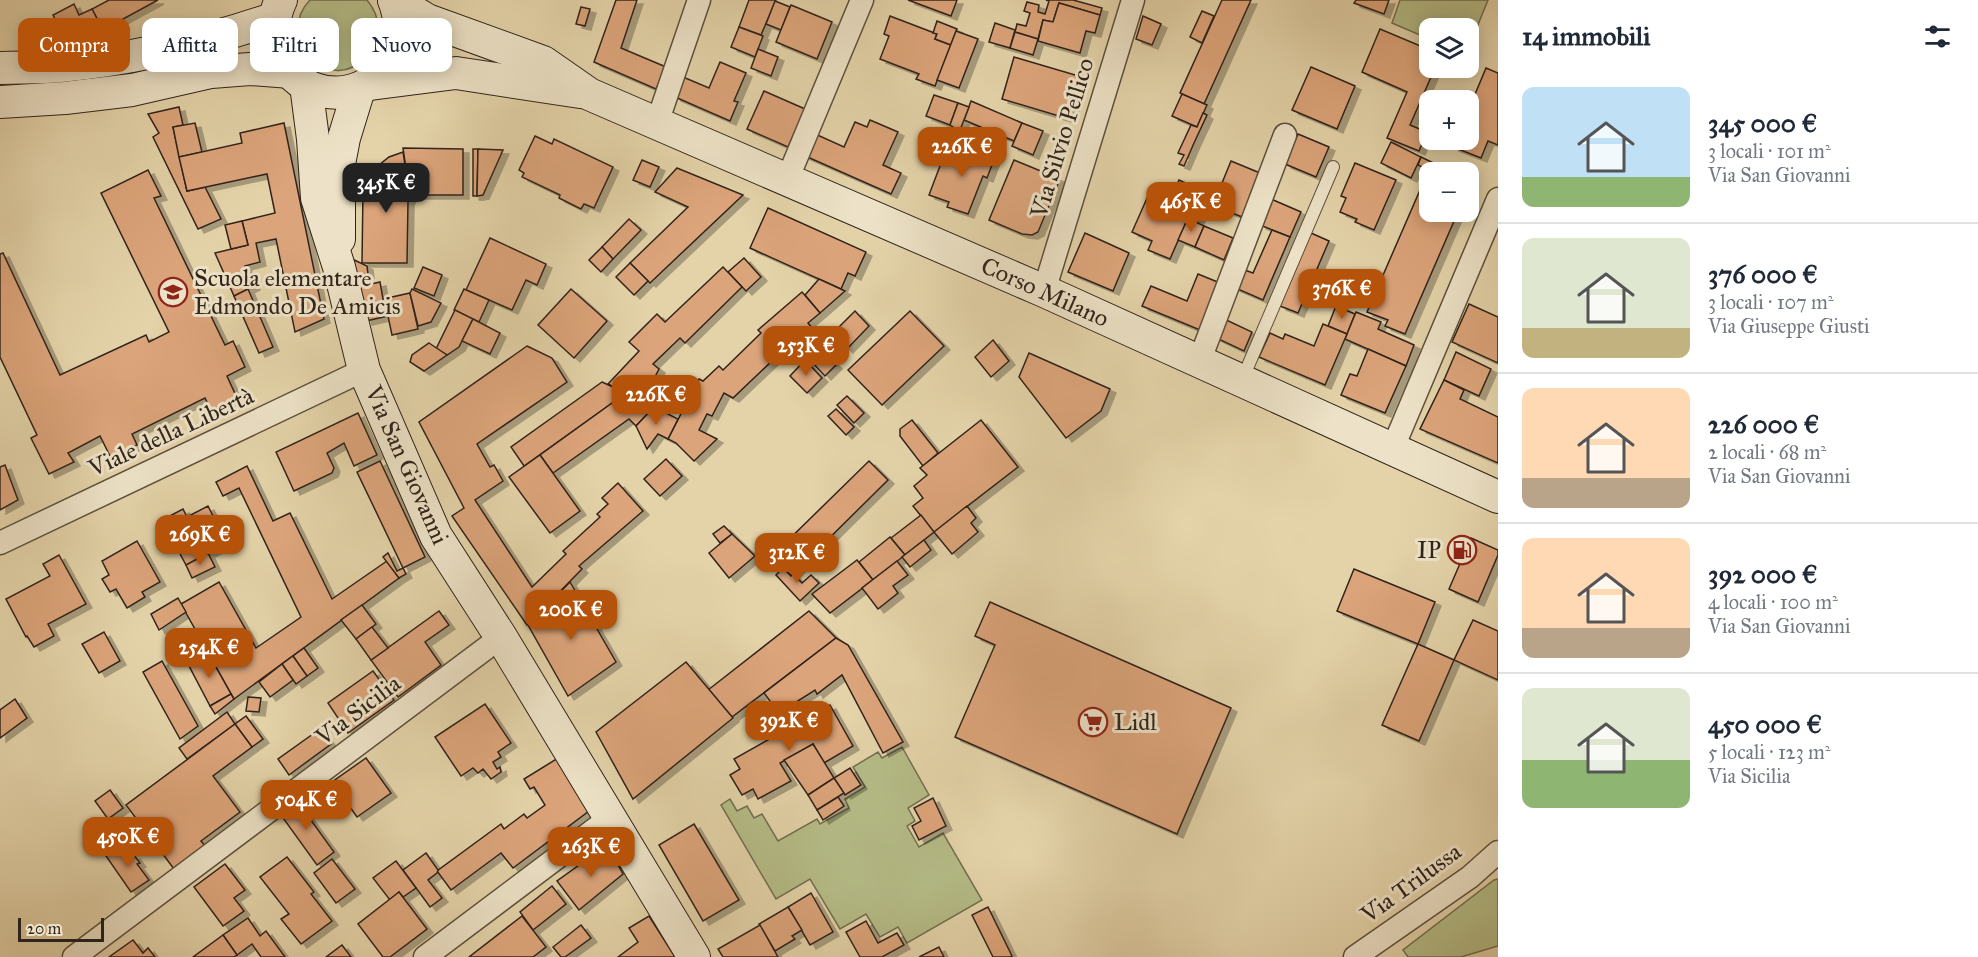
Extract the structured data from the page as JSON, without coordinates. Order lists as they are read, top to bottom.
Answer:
{
  "streets": {
    "main road": ["Corso Milano", "Via San Giovanni"],
    "street": [
      "Via Silvio Pellico",
      "Viale della Libertà",
      "Via Sicilia",
      "Via Trilussa"
    ]
  },
  "crossings": [
    ["Via Silvio Pellico", "Corso Milano"],
    ["Corso Milano", "Via San Giovanni"],
    ["Viale della Libertà", "Via San Giovanni"],
    ["Via San Giovanni", "Via Sicilia"]
  ],
  "places": {
    "school or university": ["Scuola elementare Edmondo De Amicis"],
    "fuel station": ["IP"],
    "supermarket": ["Lidl"]
  },
  "scale_bar": "20 m",
  "page": {
    "heading": "14 immobili",
    "map_buttons": ["+", "−"],
    "chip": [
      "Compra",
      "Affitta",
      "Filtri",
      "Nuovo"
    ],
    "list": [
      {
        "name": "345 000 €",
        "note": "3 locali · 101 m² · Via San Giovanni"
      },
      {
        "name": "376 000 €",
        "note": "3 locali · 107 m² · Via Giuseppe Giusti"
      },
      {
        "name": "226 000 €",
        "note": "2 locali · 68 m² · Via San Giovanni"
      },
      {
        "name": "392 000 €",
        "note": "4 locali · 100 m² · Via San Giovanni"
      },
      {
        "name": "450 000 €",
        "note": "5 locali · 123 m² · Via Sicilia"
      }
    ],
    "price": [
      "226K €",
      "345K €",
      "465K €",
      "376K €",
      "253K €",
      "226K €",
      "269K €",
      "312K €",
      "200K €",
      "254K €",
      "392K €",
      "504K €",
      "450K €",
      "263K €"
    ],
    "scale": "20 m"
  }
}
